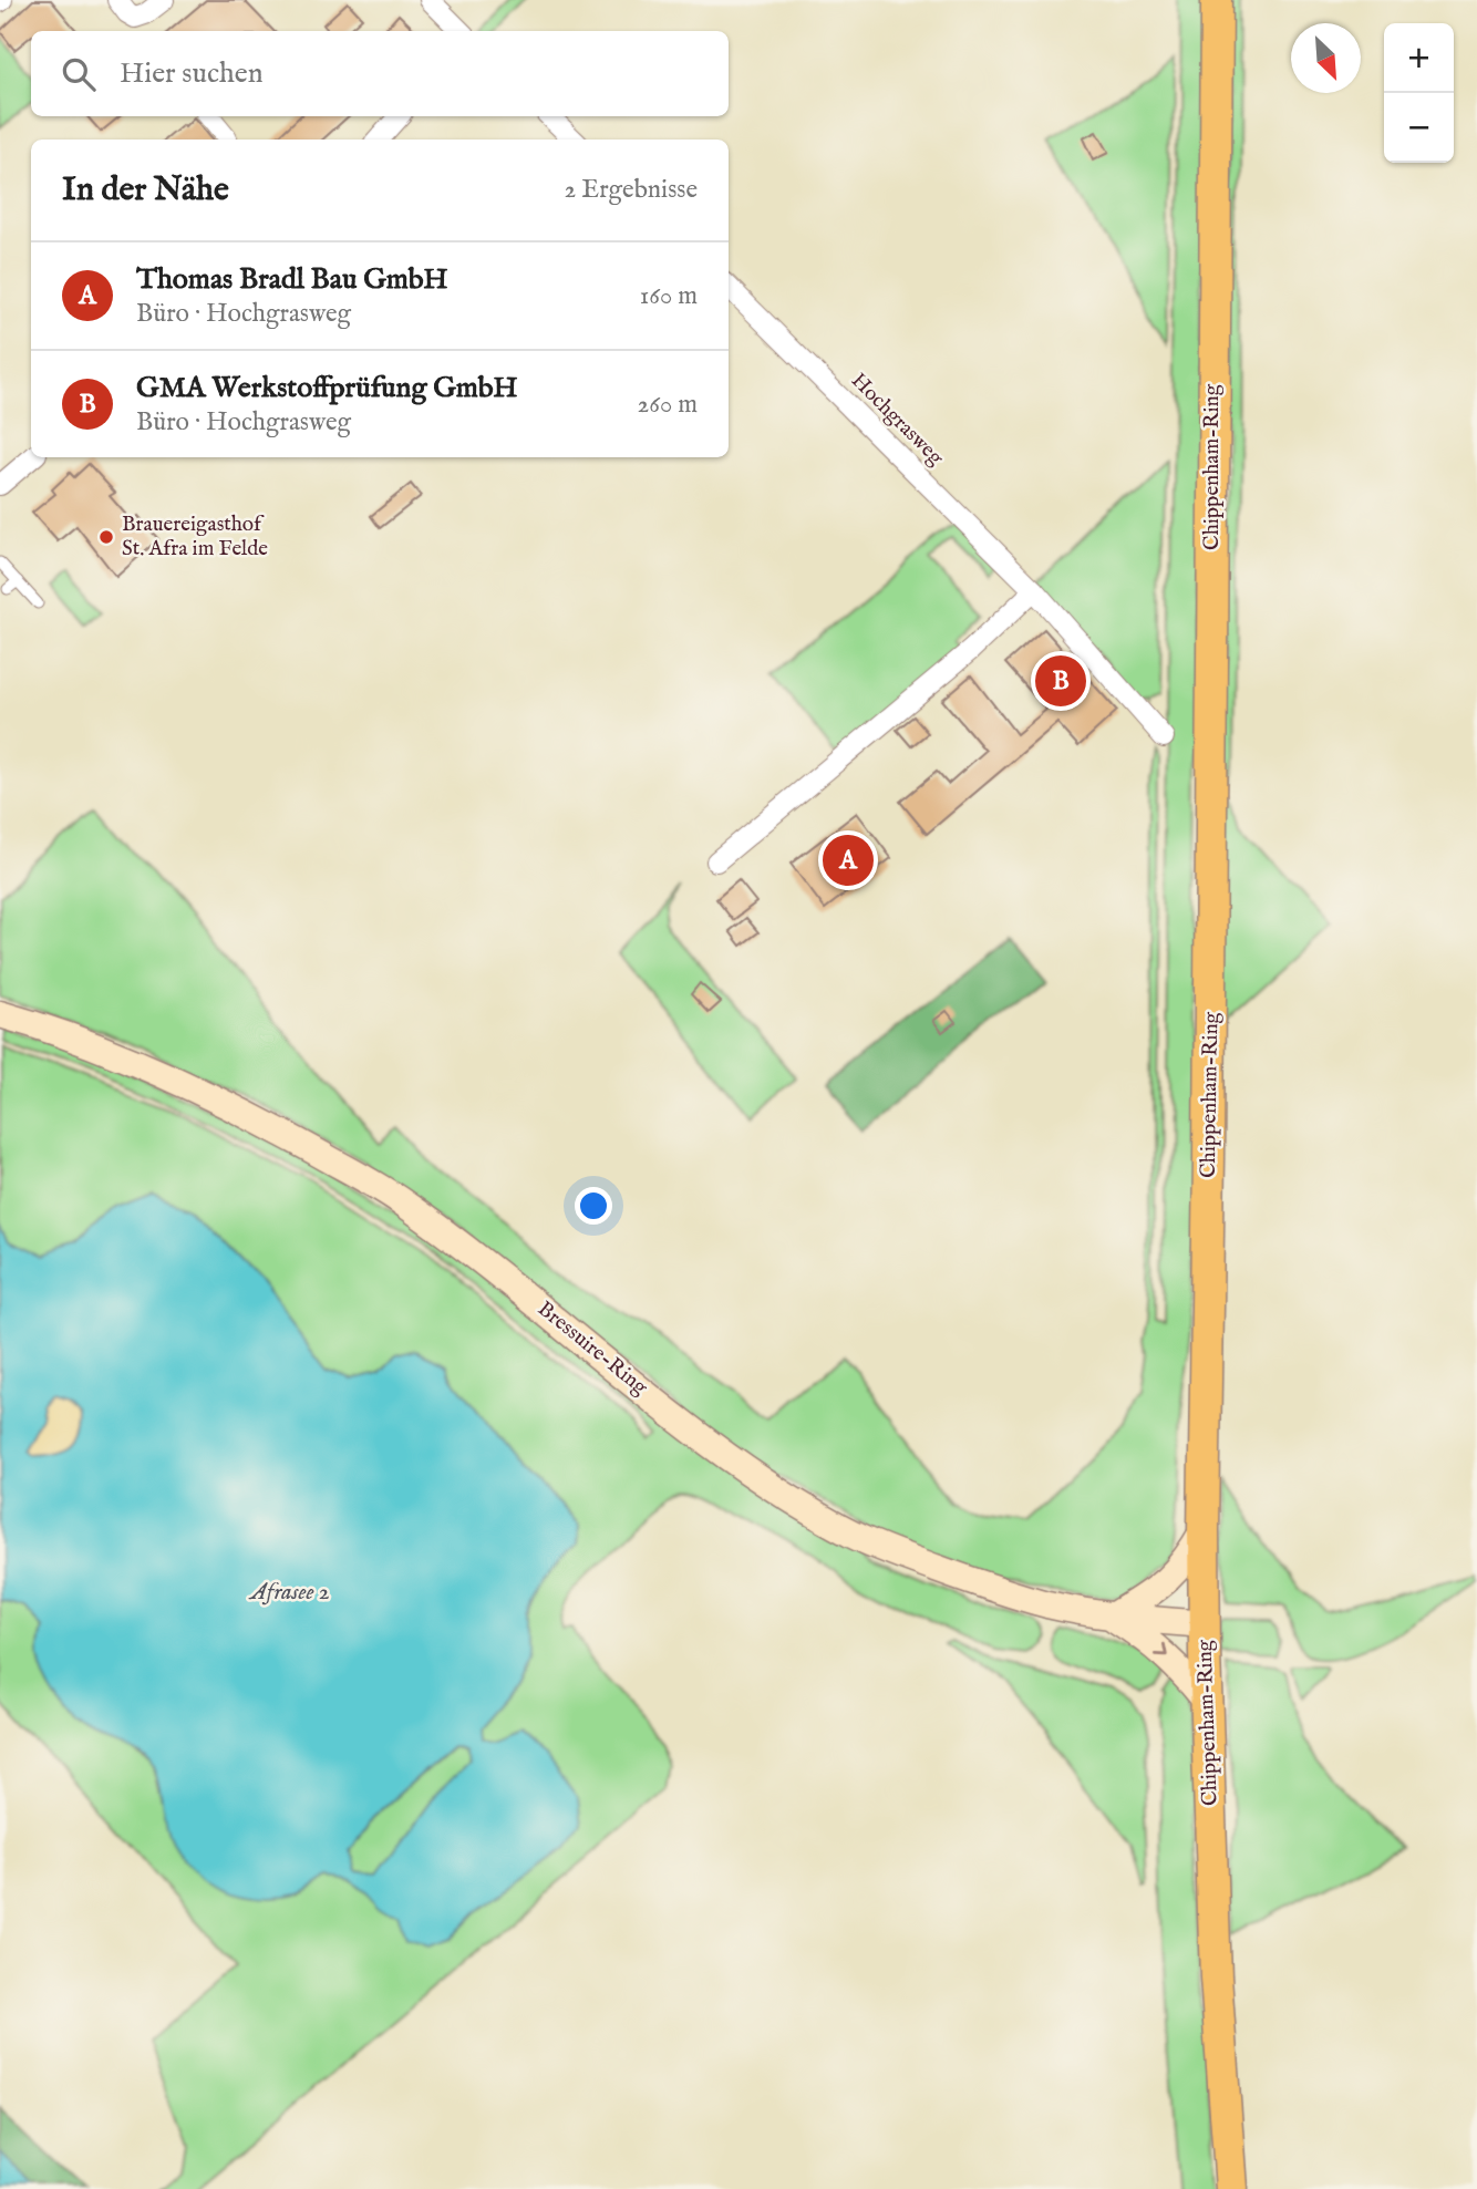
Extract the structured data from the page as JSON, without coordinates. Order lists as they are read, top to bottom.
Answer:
{
  "streets": {
    "main road": ["Chippenham-Ring", "Bressuire-Ring"],
    "street": ["Hochgrasweg"]
  },
  "crossings": [
    ["Chippenham-Ring", "Bressuire-Ring"]
  ],
  "water": ["Afrasee 2"],
  "places": ["Brauereigasthof St. Afra im Felde"],
  "north": "bottom right",
  "page": {
    "map_buttons": ["+", "−"],
    "search": "Hier suchen",
    "heading": ["In der Nähe", "2 Ergebnisse"],
    "list": [
      {
        "mark": "A",
        "name": "Thomas Bradl Bau GmbH",
        "note": "Büro · Hochgrasweg",
        "value": "160 m"
      },
      {
        "mark": "B",
        "name": "GMA Werkstoffprüfung GmbH",
        "note": "Büro · Hochgrasweg",
        "value": "260 m"
      }
    ],
    "pins": ["B", "A"]
  }
}
